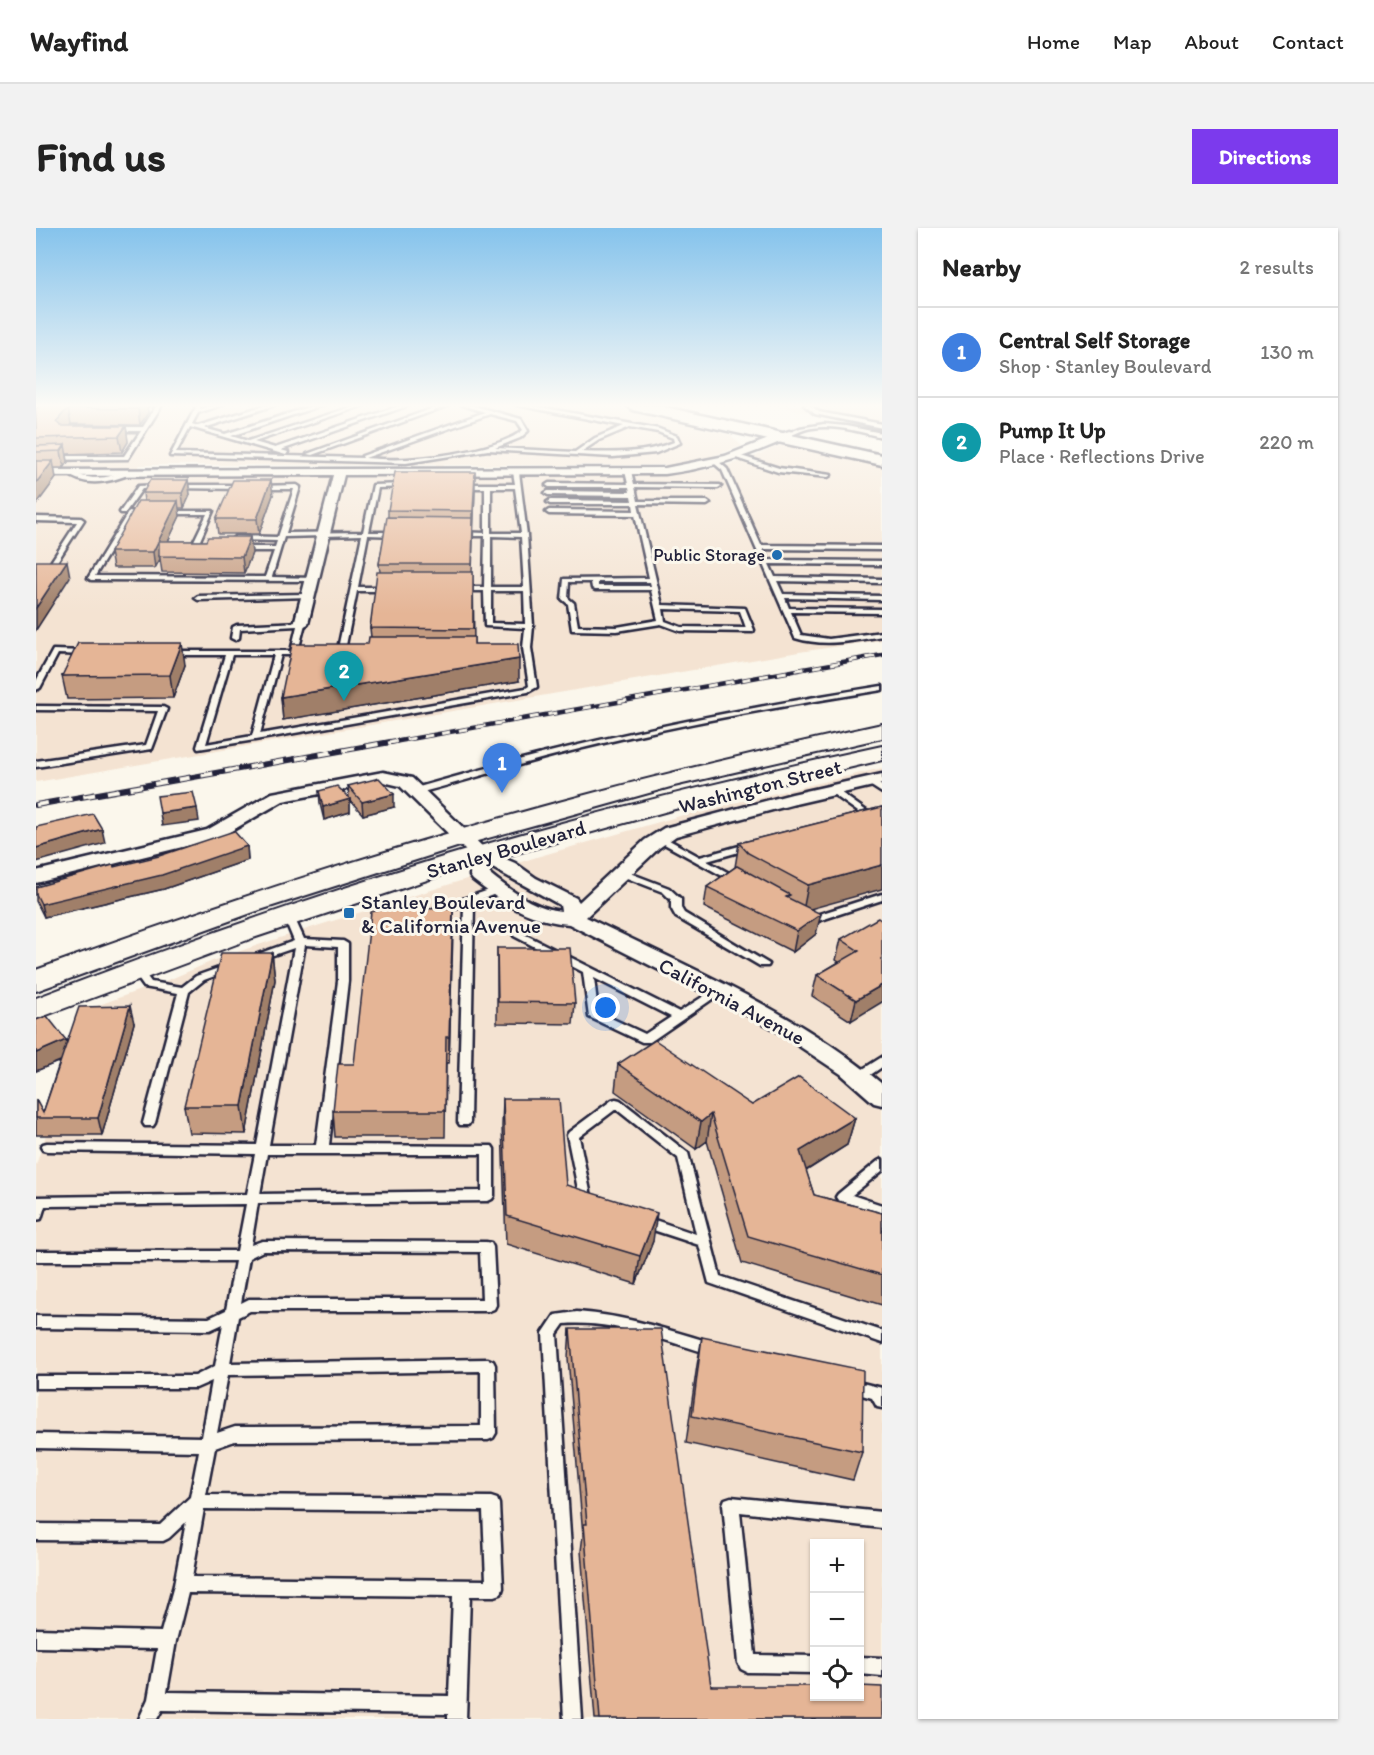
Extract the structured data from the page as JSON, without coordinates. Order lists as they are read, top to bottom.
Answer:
{
  "streets": {
    "main road": ["Stanley Boulevard"],
    "street": ["Washington Street", "California Avenue"]
  },
  "crossings": [
    ["Washington Street", "California Avenue"],
    ["Stanley Boulevard", "California Avenue"]
  ],
  "places": {
    "other": ["Public Storage"],
    "transit": ["Stanley Boulevard & California Avenue"]
  },
  "page": {
    "header": "Wayfind",
    "nav": [
      "Home",
      "Map",
      "About",
      "Contact"
    ],
    "buttons": "Directions",
    "title": "Find us",
    "heading": ["Nearby", "2 results"],
    "list": [
      {
        "mark": "1",
        "name": "Central Self Storage",
        "note": "Shop · Stanley Boulevard",
        "value": "130 m"
      },
      {
        "mark": "2",
        "name": "Pump It Up",
        "note": "Place · Reflections Drive",
        "value": "220 m"
      }
    ],
    "pins": ["2", "1"],
    "map_buttons": ["+", "−"]
  }
}
